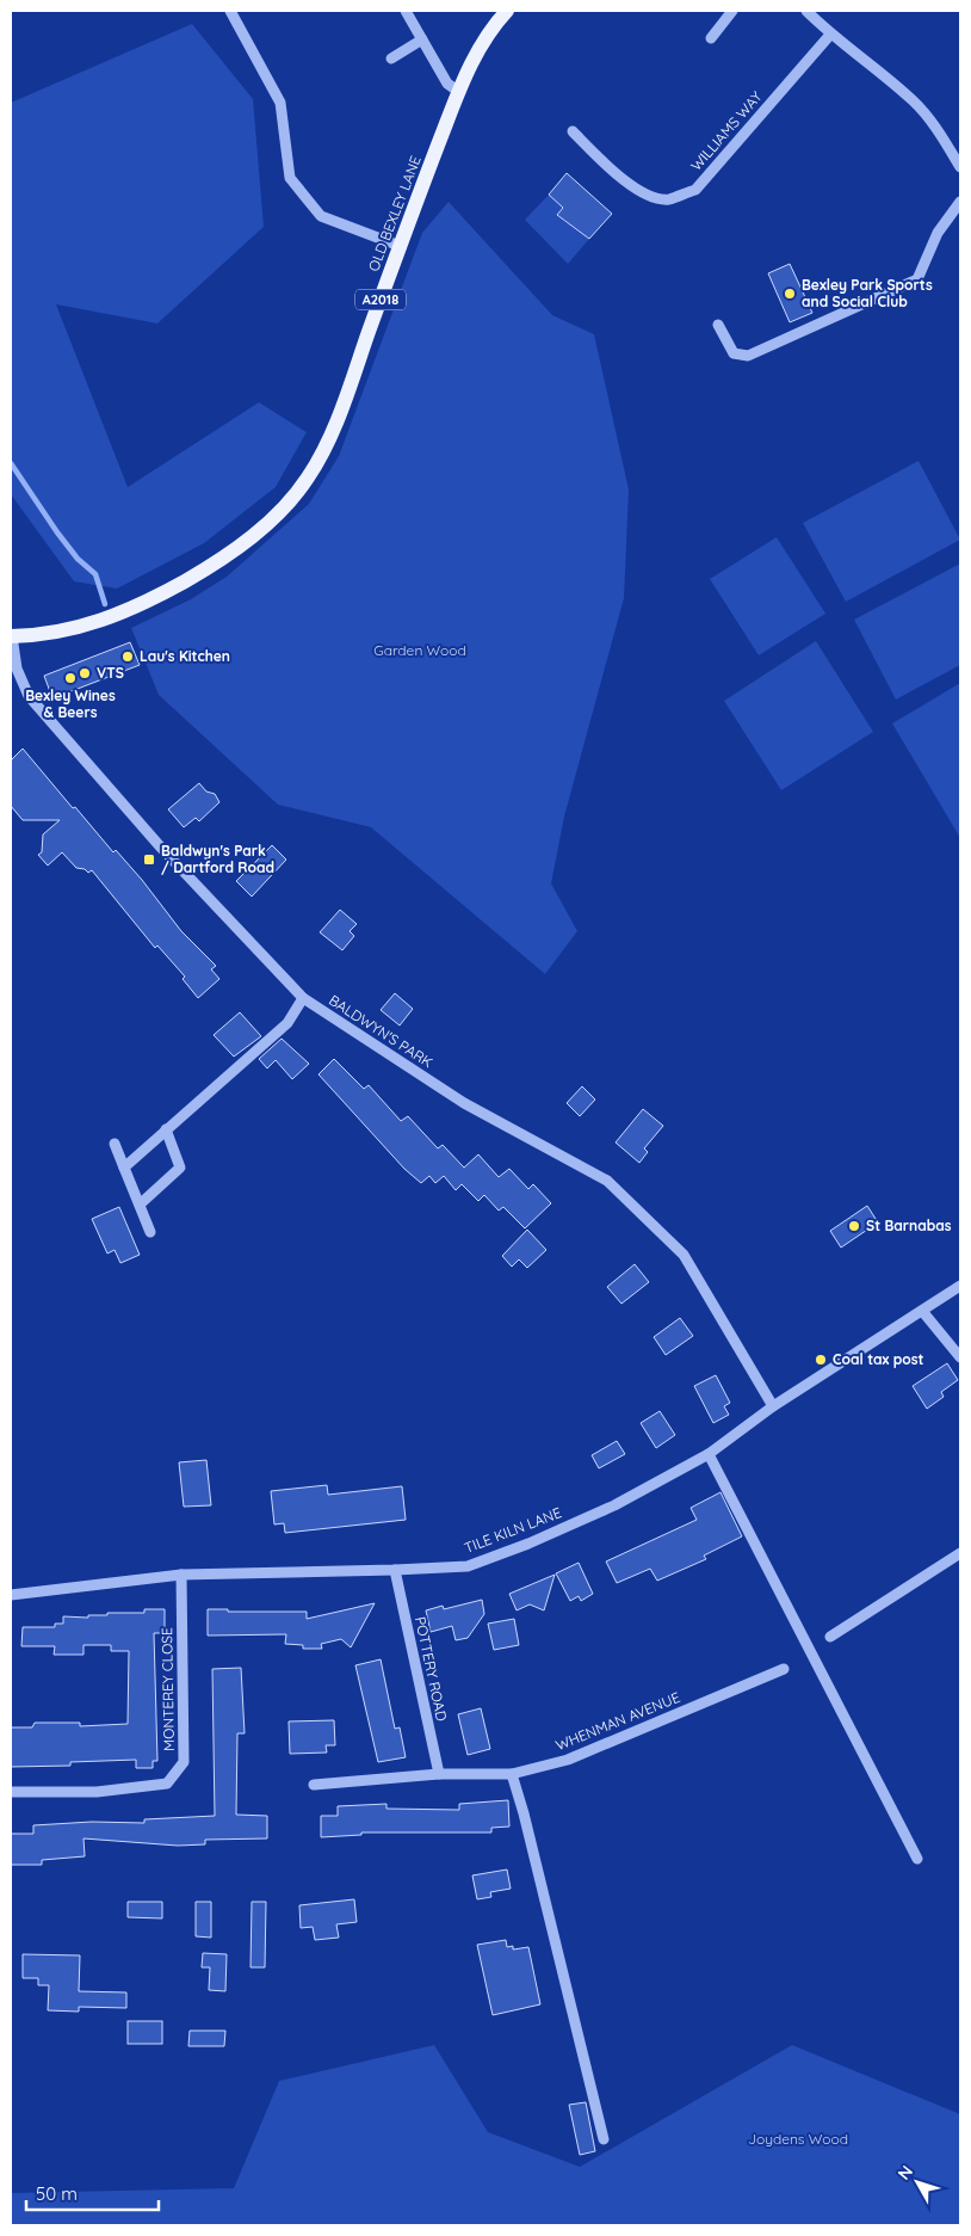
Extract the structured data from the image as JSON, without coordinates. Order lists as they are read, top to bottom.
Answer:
{
  "streets": {
    "main road": ["OLD BEXLEY LANE", "A2018"],
    "street": [
      "WILLIAMS WAY",
      "BALDWYN'S PARK",
      "TILE KILN LANE",
      "POTTERY ROAD",
      "MONTEREY CLOSE",
      "WHENMAN AVENUE"
    ]
  },
  "crossings": [
    ["OLD BEXLEY LANE", "BALDWYN'S PARK"],
    ["BALDWYN'S PARK", "TILE KILN LANE"],
    ["TILE KILN LANE", "POTTERY ROAD"],
    ["TILE KILN LANE", "MONTEREY CLOSE"],
    ["POTTERY ROAD", "WHENMAN AVENUE"]
  ],
  "parks": ["Garden Wood", "Joydens Wood"],
  "places": {
    "other": [
      "Bexley Park Sports and Social Club",
      "Lau's Kitchen",
      "VTS",
      "Bexley Wines & Beers",
      "St Barnabas",
      "Coal tax post"
    ],
    "transit": ["Baldwyn's Park / Dartford Road"]
  },
  "scale_bar": "50 m",
  "north": "top left"
}
